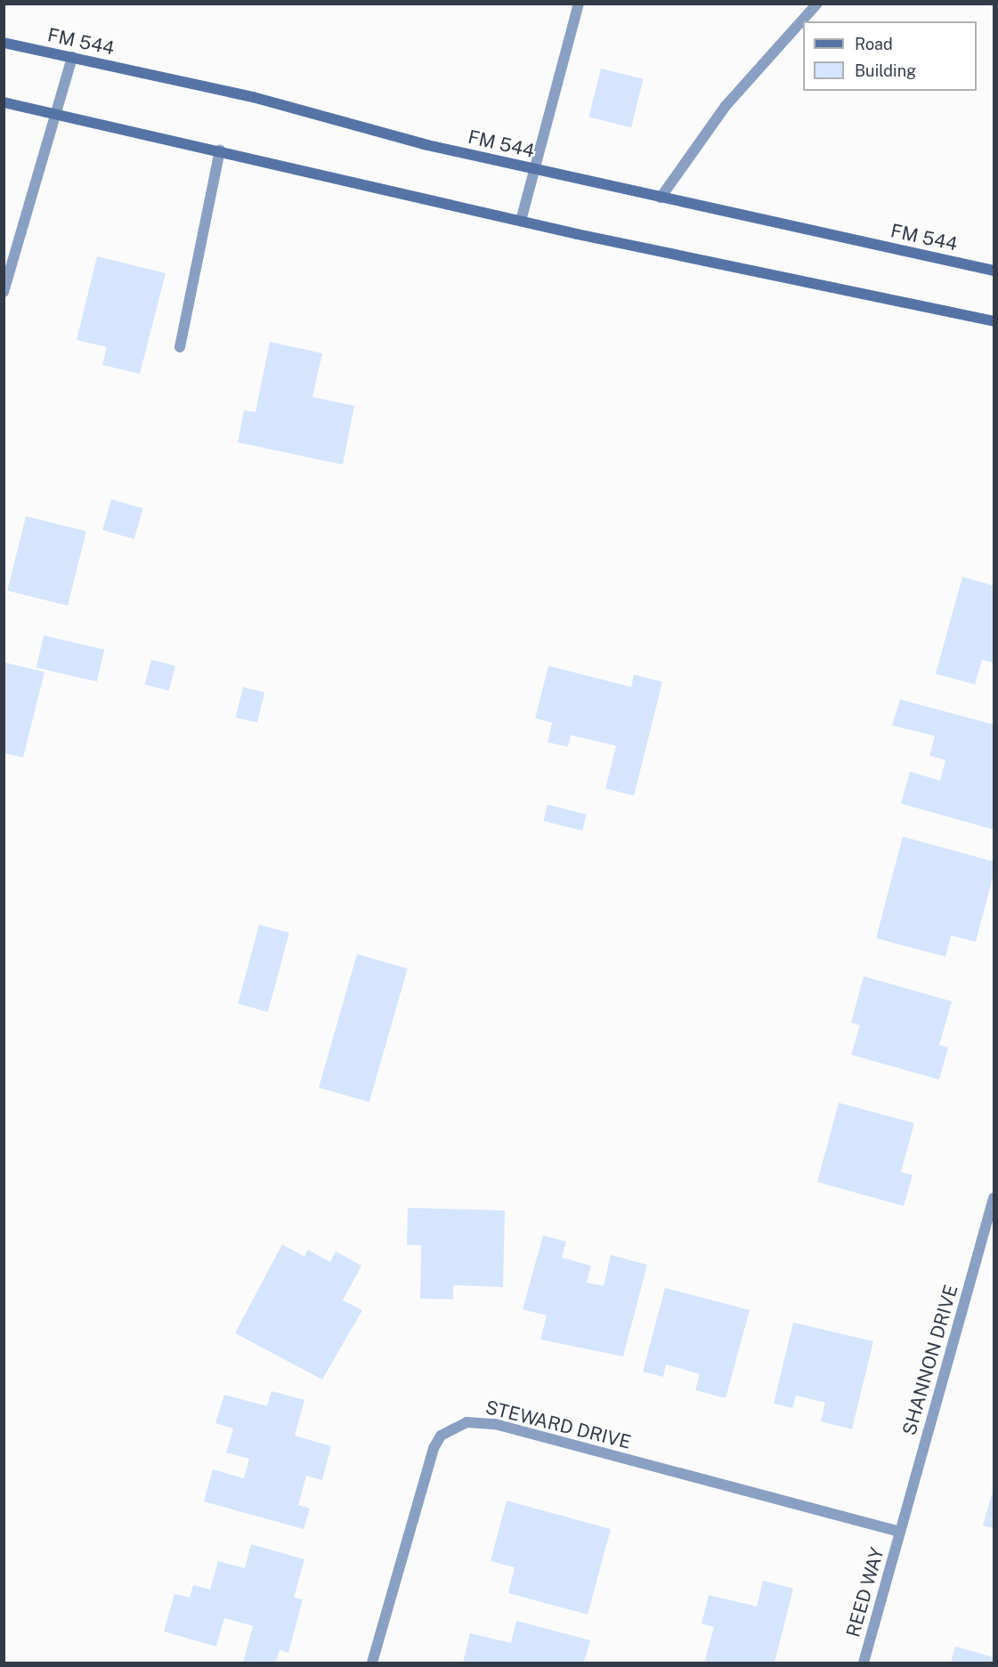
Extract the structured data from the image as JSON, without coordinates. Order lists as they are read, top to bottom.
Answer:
{
  "streets": {
    "main road": ["FM 544"],
    "street": ["SHANNON DRIVE", "STEWARD DRIVE", "REED WAY"]
  },
  "crossings": [
    ["SHANNON DRIVE", "STEWARD DRIVE"],
    ["SHANNON DRIVE", "REED WAY"],
    ["STEWARD DRIVE", "REED WAY"]
  ],
  "legend": ["Road", "Building"]
}
